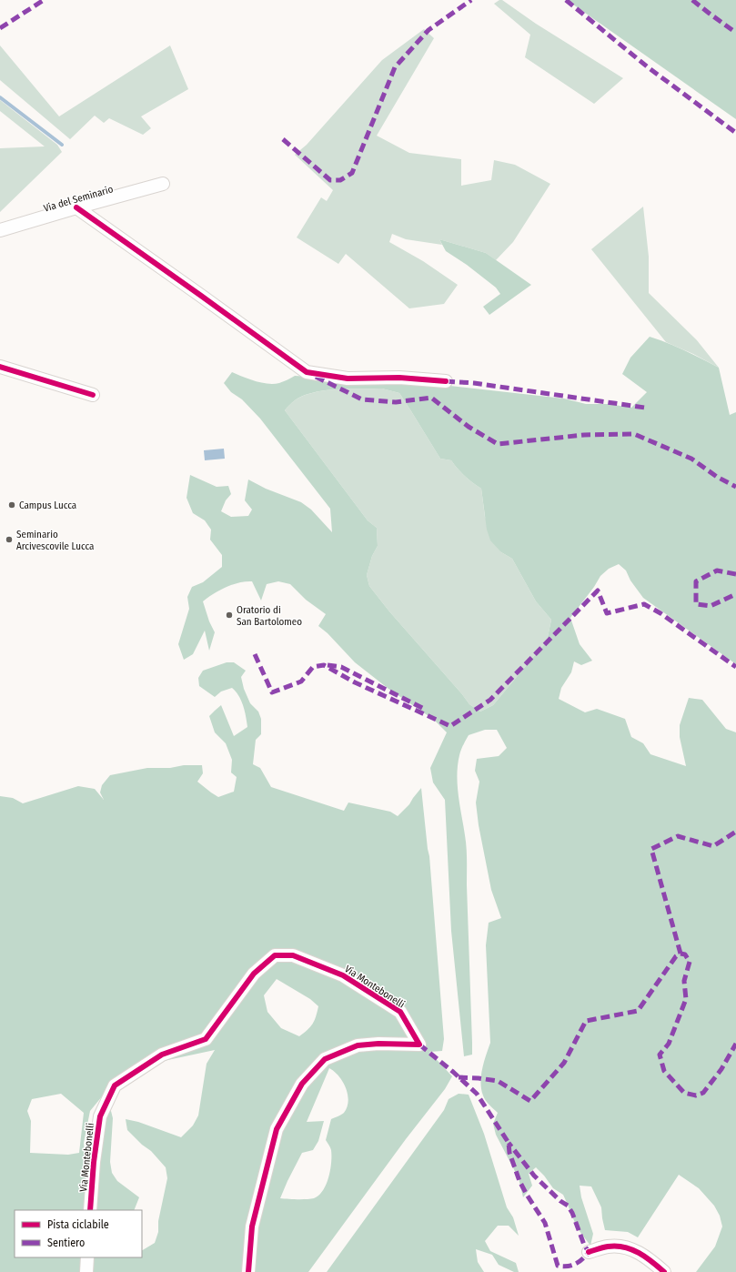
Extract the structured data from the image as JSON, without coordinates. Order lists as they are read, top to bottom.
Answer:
{
  "streets": {
    "street": ["Via del Seminario", "Via Montebonelli"]
  },
  "places": ["Campus Lucca", "Seminario Arcivescovile Lucca", "Oratorio di San Bartolomeo"],
  "legend": ["Pista ciclabile", "Sentiero"]
}
